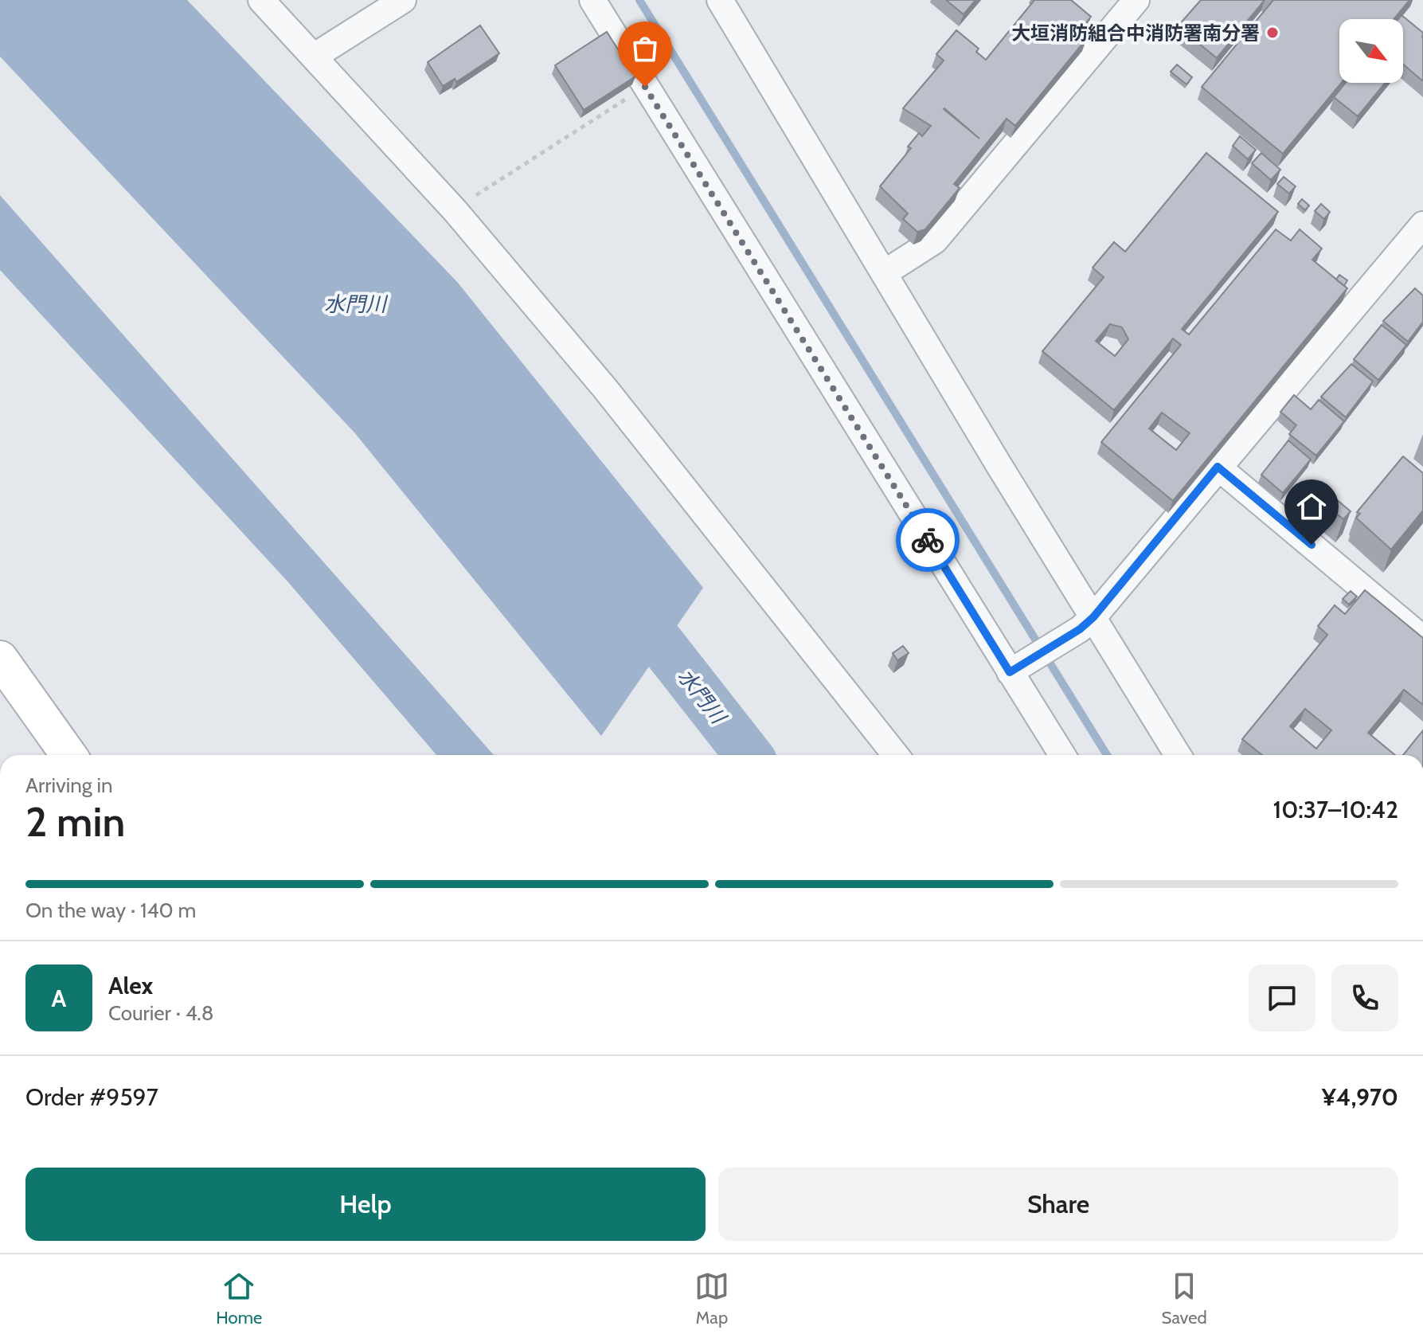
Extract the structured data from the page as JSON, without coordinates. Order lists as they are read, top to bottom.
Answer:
{
  "water": ["水門川"],
  "places": ["大垣消防組合中消防署南分署"],
  "north": "bottom right",
  "page": {
    "heading": ["2 min", "Arriving in", "10:37–10:42"],
    "panel": [
      "Alex",
      "Courier · 4.8",
      "Order #9597",
      "¥4,970"
    ],
    "bar": "On the way · 140 m",
    "round": "A",
    "buttons": ["Help", "Share"],
    "tabs": ["Home", "Map", "Saved"]
  }
}
